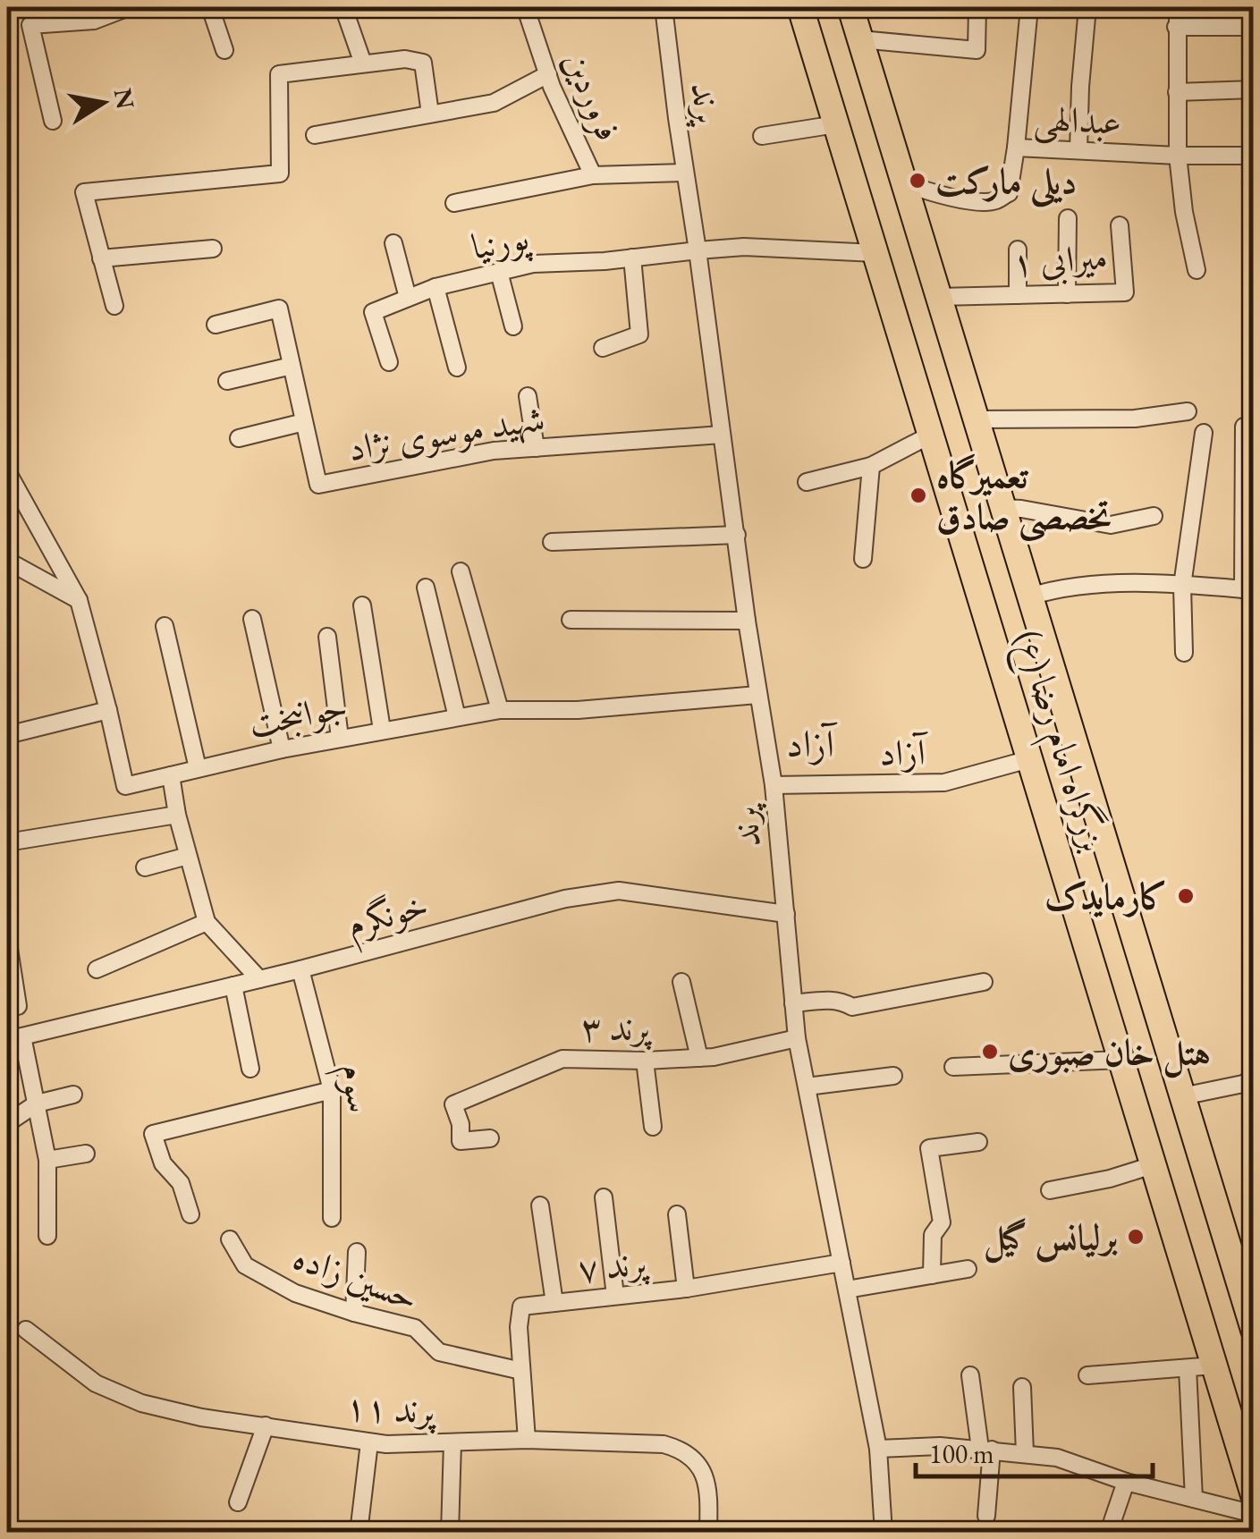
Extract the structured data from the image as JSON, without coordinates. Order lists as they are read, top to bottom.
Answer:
{
  "streets": {
    "highway": ["بزرگراه امام رضا (ع)"],
    "street": [
      "فروردین",
      "پرند",
      "عبدالهی",
      "پورنیا",
      "میرابی ۱",
      "شهید موسوی نژاد",
      "جوانبخت",
      "آزاد",
      "خونگرم",
      "پرند ۳",
      "سوم",
      "پرند ۷",
      "حسین زاده",
      "پرند ۱۱"
    ]
  },
  "crossings": [
    ["فروردین", "پرند"],
    ["پرند", "پورنیا"],
    ["پرند", "شهید موسوی نژاد"],
    ["پرند", "جوانبخت"],
    ["پرند", "آزاد"],
    ["پرند", "خونگرم"],
    ["پرند", "پرند ۳"],
    ["پرند", "پرند ۷"],
    ["عبدالهی", "بزرگراه امام رضا (ع)"],
    ["پورنیا", "بزرگراه امام رضا (ع)"],
    ["میرابی ۱", "بزرگراه امام رضا (ع)"],
    ["بزرگراه امام رضا (ع)", "آزاد"],
    ["خونگرم", "سوم"],
    ["پرند ۷", "حسین زاده"],
    ["پرند ۷", "پرند ۱۱"]
  ],
  "districts": ["آزاد"],
  "places": [
    "دیلی مارکت",
    "تعمیرگاه تخصصی صادق",
    "کارمایدک",
    "هتل خان صبوری",
    "برلیانس گیل"
  ],
  "scale_bar": "100 m",
  "north": "right"
}
